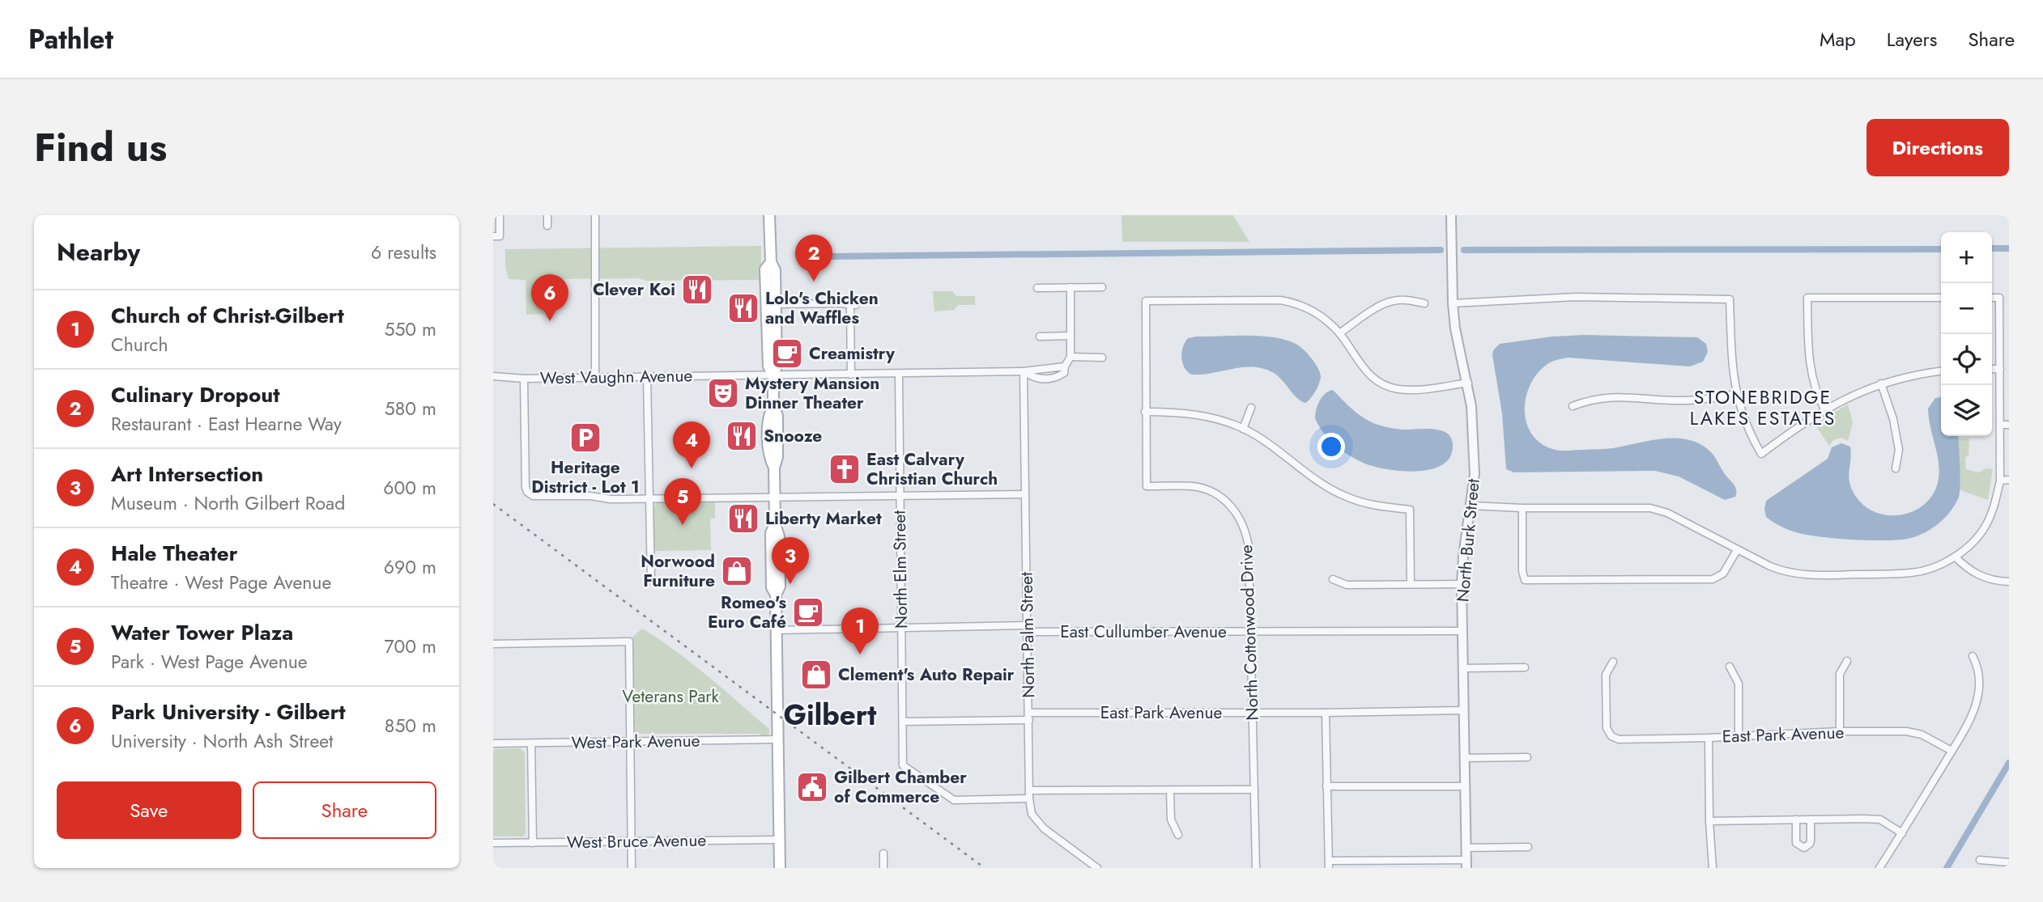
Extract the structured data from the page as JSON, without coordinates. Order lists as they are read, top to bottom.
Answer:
{
  "streets": {
    "street": [
      "West Vaughn Avenue",
      "North Burk Street",
      "North Elm Street",
      "East Cullumber Avenue",
      "North Cottonwood Drive",
      "North Palm Street",
      "East Park Avenue",
      "West Park Avenue",
      "West Bruce Avenue"
    ]
  },
  "crossings": [
    ["West Vaughn Avenue", "North Elm Street"],
    ["West Vaughn Avenue", "North Palm Street"],
    ["North Burk Street", "East Cullumber Avenue"],
    ["North Burk Street", "East Park Avenue"],
    ["North Elm Street", "East Cullumber Avenue"],
    ["North Elm Street", "North Palm Street"],
    ["North Elm Street", "East Park Avenue"],
    ["East Cullumber Avenue", "North Cottonwood Drive"],
    ["East Cullumber Avenue", "North Palm Street"],
    ["North Cottonwood Drive", "East Park Avenue"],
    ["North Palm Street", "East Park Avenue"]
  ],
  "districts": ["STONEBRIDGE LAKES ESTATES", "Gilbert"],
  "parks": ["Veterans Park"],
  "places": {
    "restaurant": [
      "Clever Koi",
      "Lolo's Chicken and Waffles",
      "Snooze",
      "Liberty Market"
    ],
    "cafe": ["Creamistry", "Romeo's Euro Café"],
    "theatre": ["Mystery Mansion Dinner Theater"],
    "parking": ["Heritage District - Lot 1"],
    "church": ["East Calvary Christian Church"],
    "shop": ["Norwood Furniture", "Clement's Auto Repair"],
    "public building": ["Gilbert Chamber of Commerce"]
  },
  "page": {
    "header": "Pathlet",
    "nav": ["Map", "Layers", "Share"],
    "title": "Find us",
    "buttons": [
      "Directions",
      ["Save", "Share"]
    ],
    "heading": ["Nearby", "6 results"],
    "map_buttons": ["+", "−"],
    "pins": [
      "2",
      "6",
      "4",
      "5",
      "3",
      "1"
    ],
    "list": [
      {
        "mark": "1",
        "name": "Church of Christ-Gilbert",
        "note": "Church",
        "value": "550 m"
      },
      {
        "mark": "2",
        "name": "Culinary Dropout",
        "note": "Restaurant · East Hearne Way",
        "value": "580 m"
      },
      {
        "mark": "3",
        "name": "Art Intersection",
        "note": "Museum · North Gilbert Road",
        "value": "600 m"
      },
      {
        "mark": "4",
        "name": "Hale Theater",
        "note": "Theatre · West Page Avenue",
        "value": "690 m"
      },
      {
        "mark": "5",
        "name": "Water Tower Plaza",
        "note": "Park · West Page Avenue",
        "value": "700 m"
      },
      {
        "mark": "6",
        "name": "Park University - Gilbert",
        "note": "University · North Ash Street",
        "value": "850 m"
      }
    ]
  }
}
